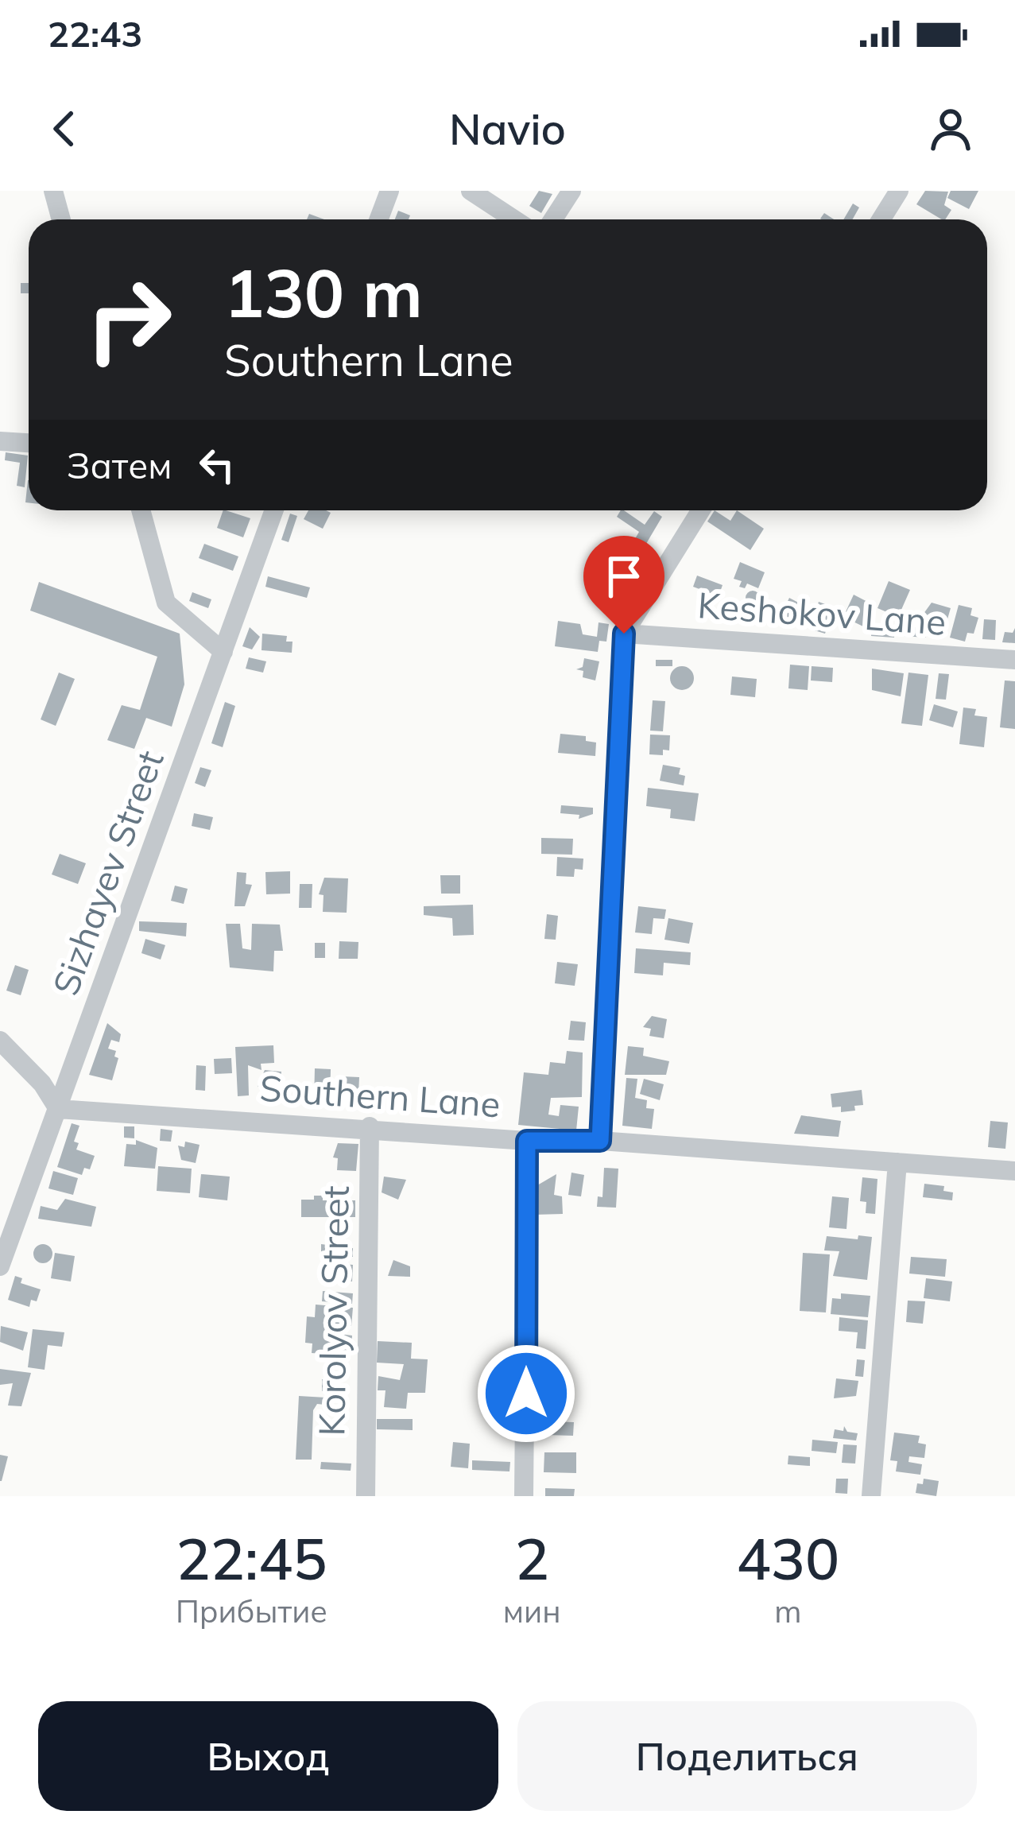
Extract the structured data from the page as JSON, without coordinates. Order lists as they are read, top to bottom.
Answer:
{
  "streets": {
    "street": [
      "Keshokov Lane",
      "Sizhayev Street",
      "Southern Lane",
      "Korolyov Street"
    ]
  },
  "crossings": [
    ["Sizhayev Street", "Southern Lane"],
    ["Southern Lane", "Korolyov Street"]
  ],
  "page": {
    "status": "22:43",
    "header": "Navio",
    "turn": ["130 m", "Southern Lane"],
    "then": "Затем",
    "eta": [
      "22:45",
      "Прибытие",
      "2",
      "мин",
      "430",
      "m"
    ],
    "buttons": ["Выход", "Поделиться"]
  }
}
